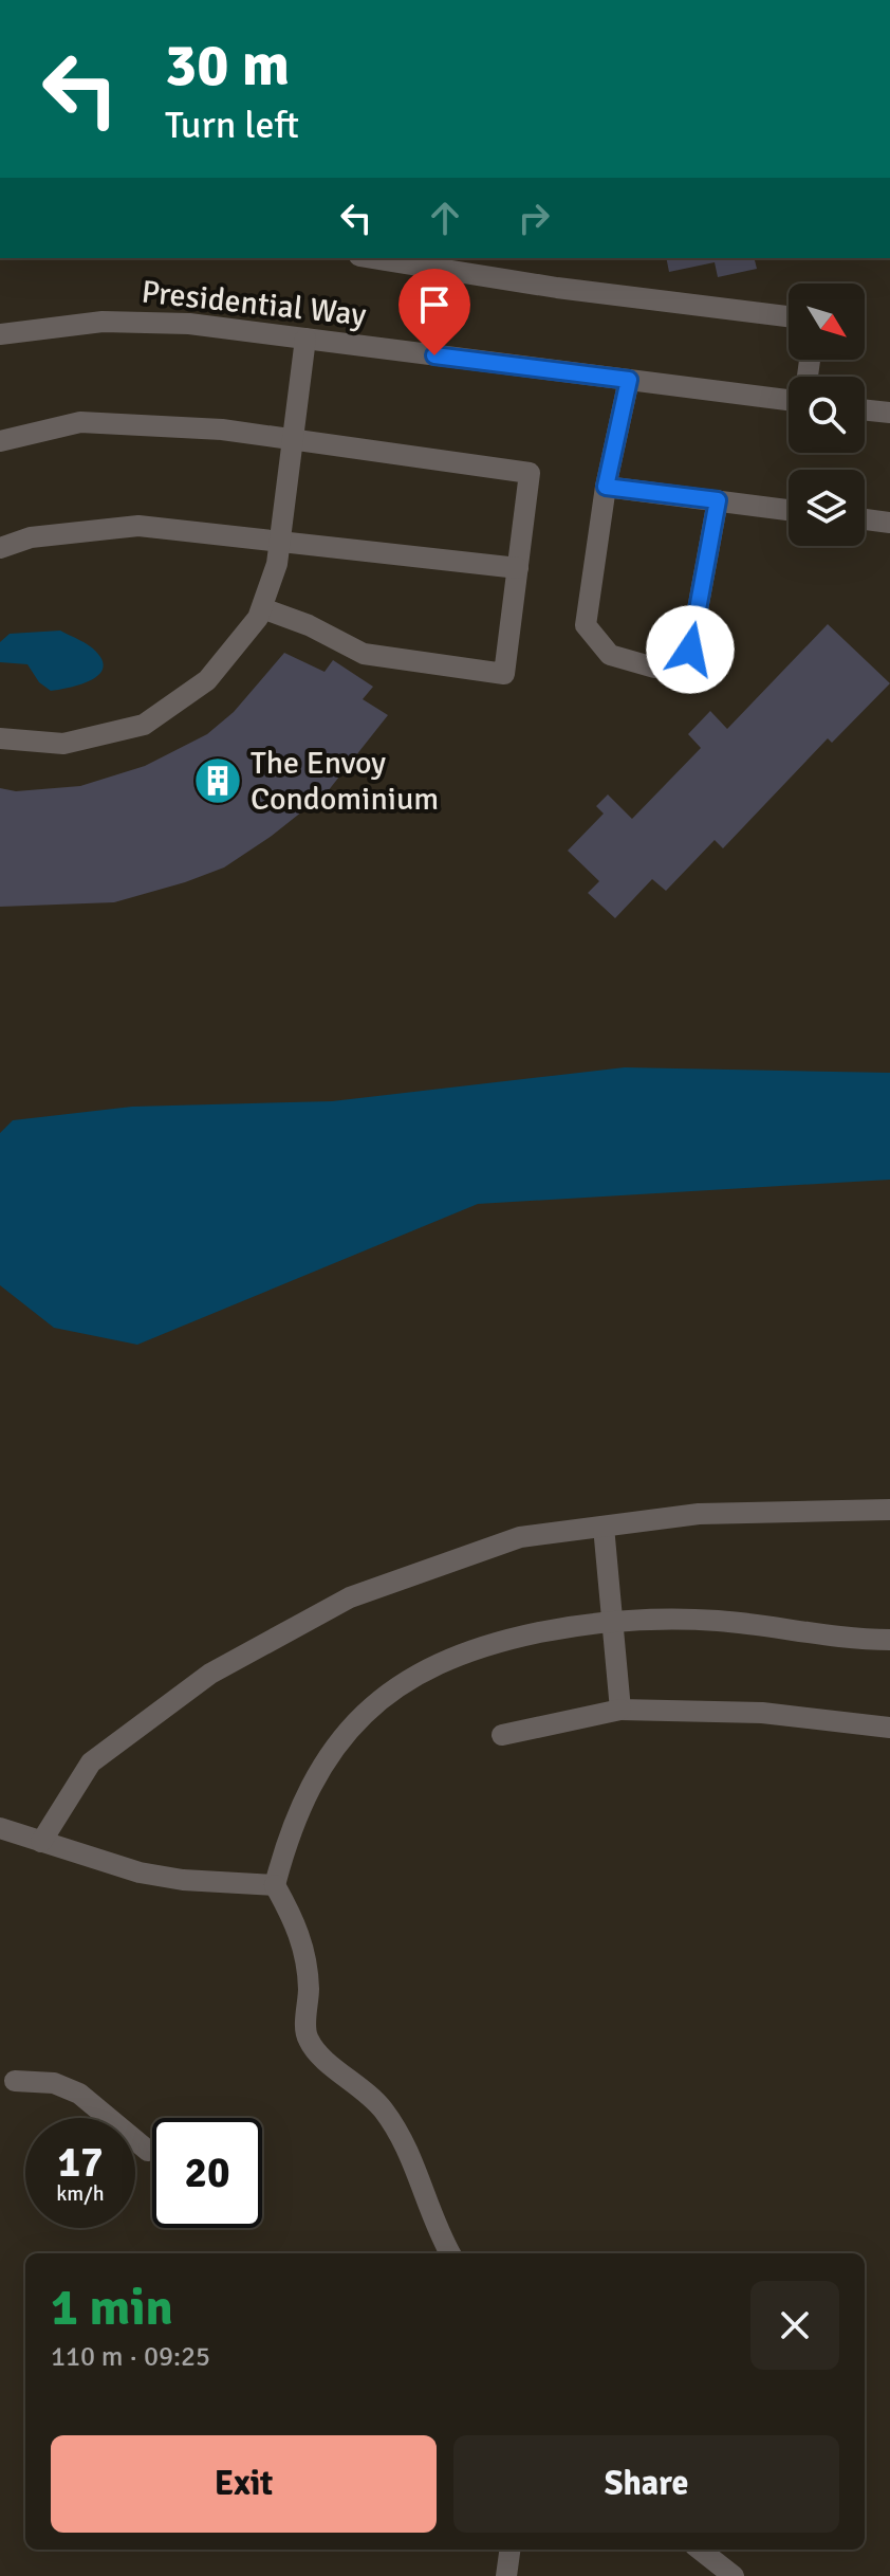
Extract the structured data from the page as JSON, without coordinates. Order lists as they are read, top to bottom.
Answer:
{
  "streets": {
    "street": ["Presidential Way"]
  },
  "places": {
    "building": ["The Envoy Condominium"]
  },
  "north": "bottom right",
  "page": {
    "turn": ["30 m", "Turn left"],
    "speed": "17 km/h",
    "limit": "20",
    "heading": ["1 min", "110 m · 09:25"],
    "buttons": ["Exit", "Share"]
  }
}
